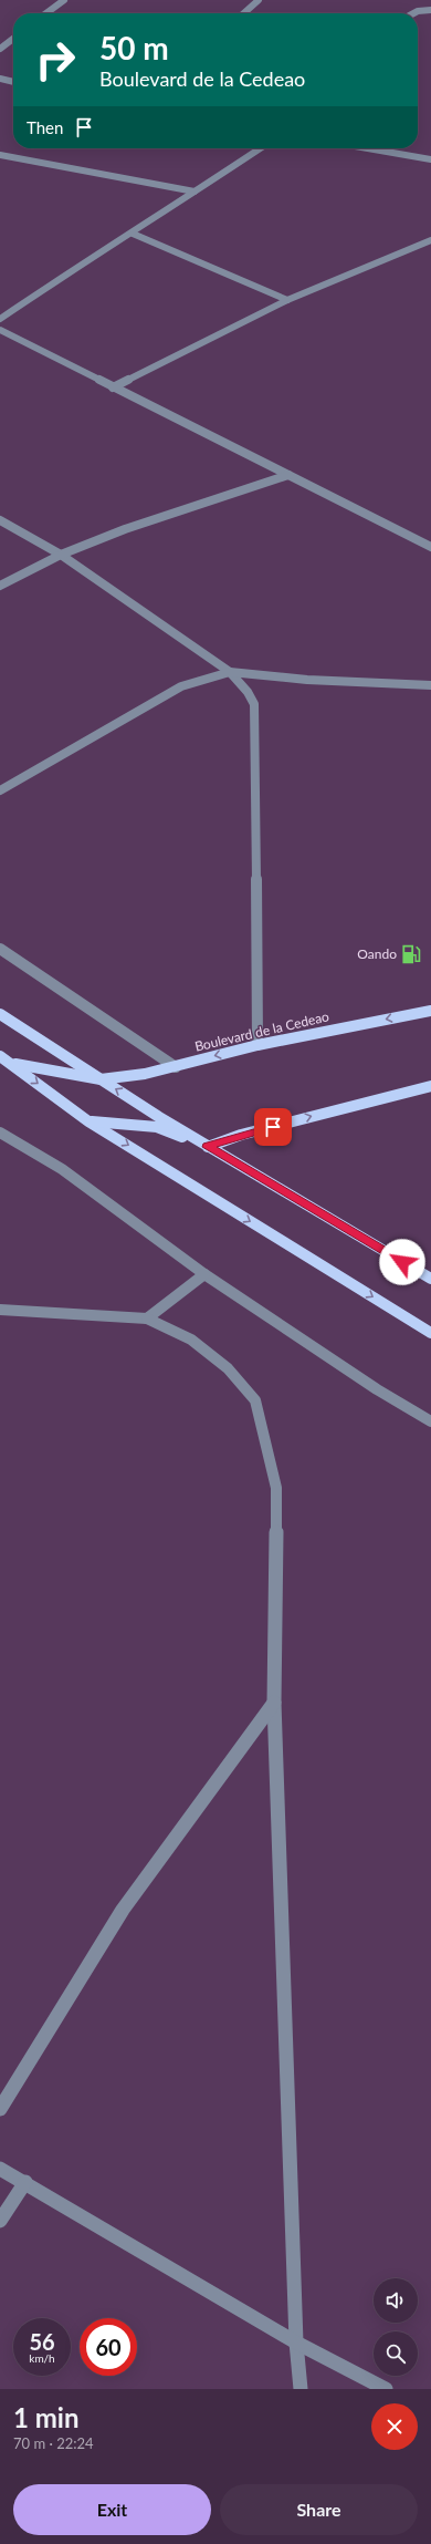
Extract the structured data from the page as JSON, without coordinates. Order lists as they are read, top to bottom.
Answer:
{
  "streets": {
    "main road": ["Boulevard de la Cedeao"]
  },
  "places": {
    "fuel station": ["Oando"]
  },
  "page": {
    "turn": ["50 m", "Boulevard de la Cedeao"],
    "then": "Then",
    "speed": "56 km/h",
    "limit": "60",
    "heading": ["1 min", "70 m · 22:24"],
    "buttons": ["Exit", "Share"]
  }
}
